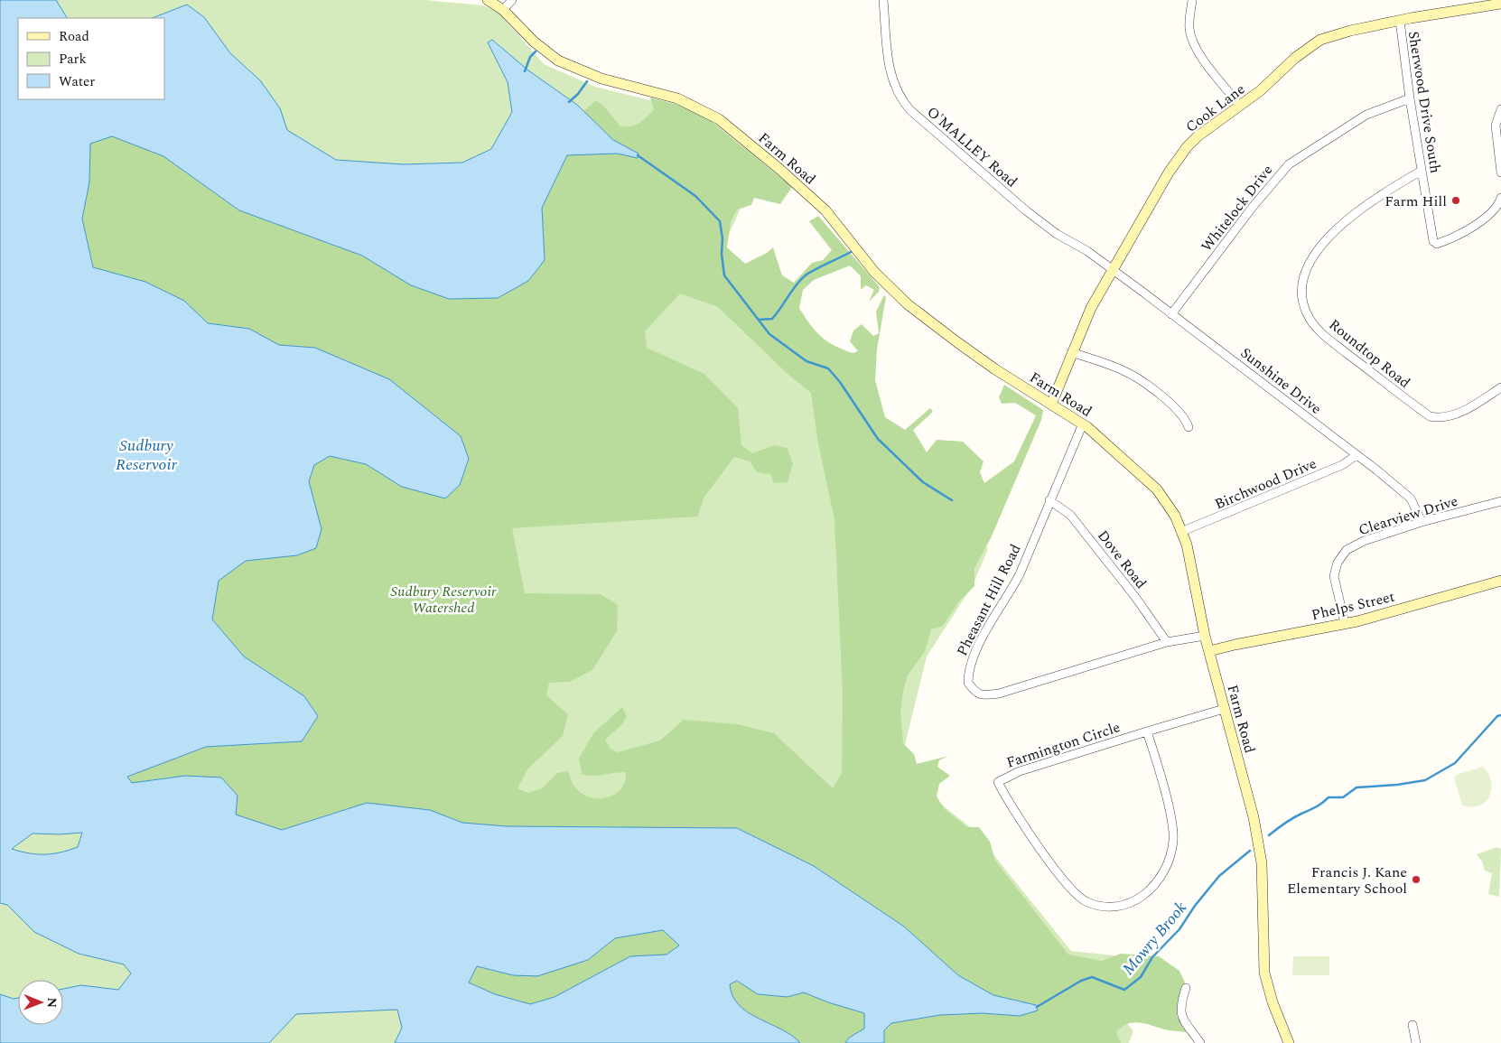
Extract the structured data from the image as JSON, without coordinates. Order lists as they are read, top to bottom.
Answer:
{
  "streets": {
    "street": [
      "Sherwood Drive South",
      "Cook Lane",
      "O'MALLEY Road",
      "Farm Road",
      "Whitelock Drive",
      "Roundtop Road",
      "Sunshine Drive",
      "Birchwood Drive",
      "Clearview Drive",
      "Dove Road",
      "Pheasant Hill Road",
      "Phelps Street",
      "Farmington Circle"
    ]
  },
  "crossings": [
    ["Sherwood Drive South", "Cook Lane"],
    ["Sherwood Drive South", "Whitelock Drive"],
    ["Sherwood Drive South", "Roundtop Road"],
    ["Cook Lane", "O'MALLEY Road"],
    ["Cook Lane", "Farm Road"],
    ["Cook Lane", "Sunshine Drive"],
    ["O'MALLEY Road", "Sunshine Drive"],
    ["Farm Road", "Birchwood Drive"],
    ["Farm Road", "Pheasant Hill Road"],
    ["Farm Road", "Phelps Street"],
    ["Farm Road", "Farmington Circle"],
    ["Whitelock Drive", "Sunshine Drive"],
    ["Sunshine Drive", "Birchwood Drive"],
    ["Sunshine Drive", "Clearview Drive"],
    ["Clearview Drive", "Phelps Street"],
    ["Dove Road", "Pheasant Hill Road"]
  ],
  "water": ["Sudbury Reservoir", "Mowry Brook"],
  "parks": ["Sudbury Reservoir Watershed"],
  "places": ["Farm Hill", "Francis J. Kane Elementary School"],
  "legend": ["Road", "Park", "Water"],
  "north": "right"
}
